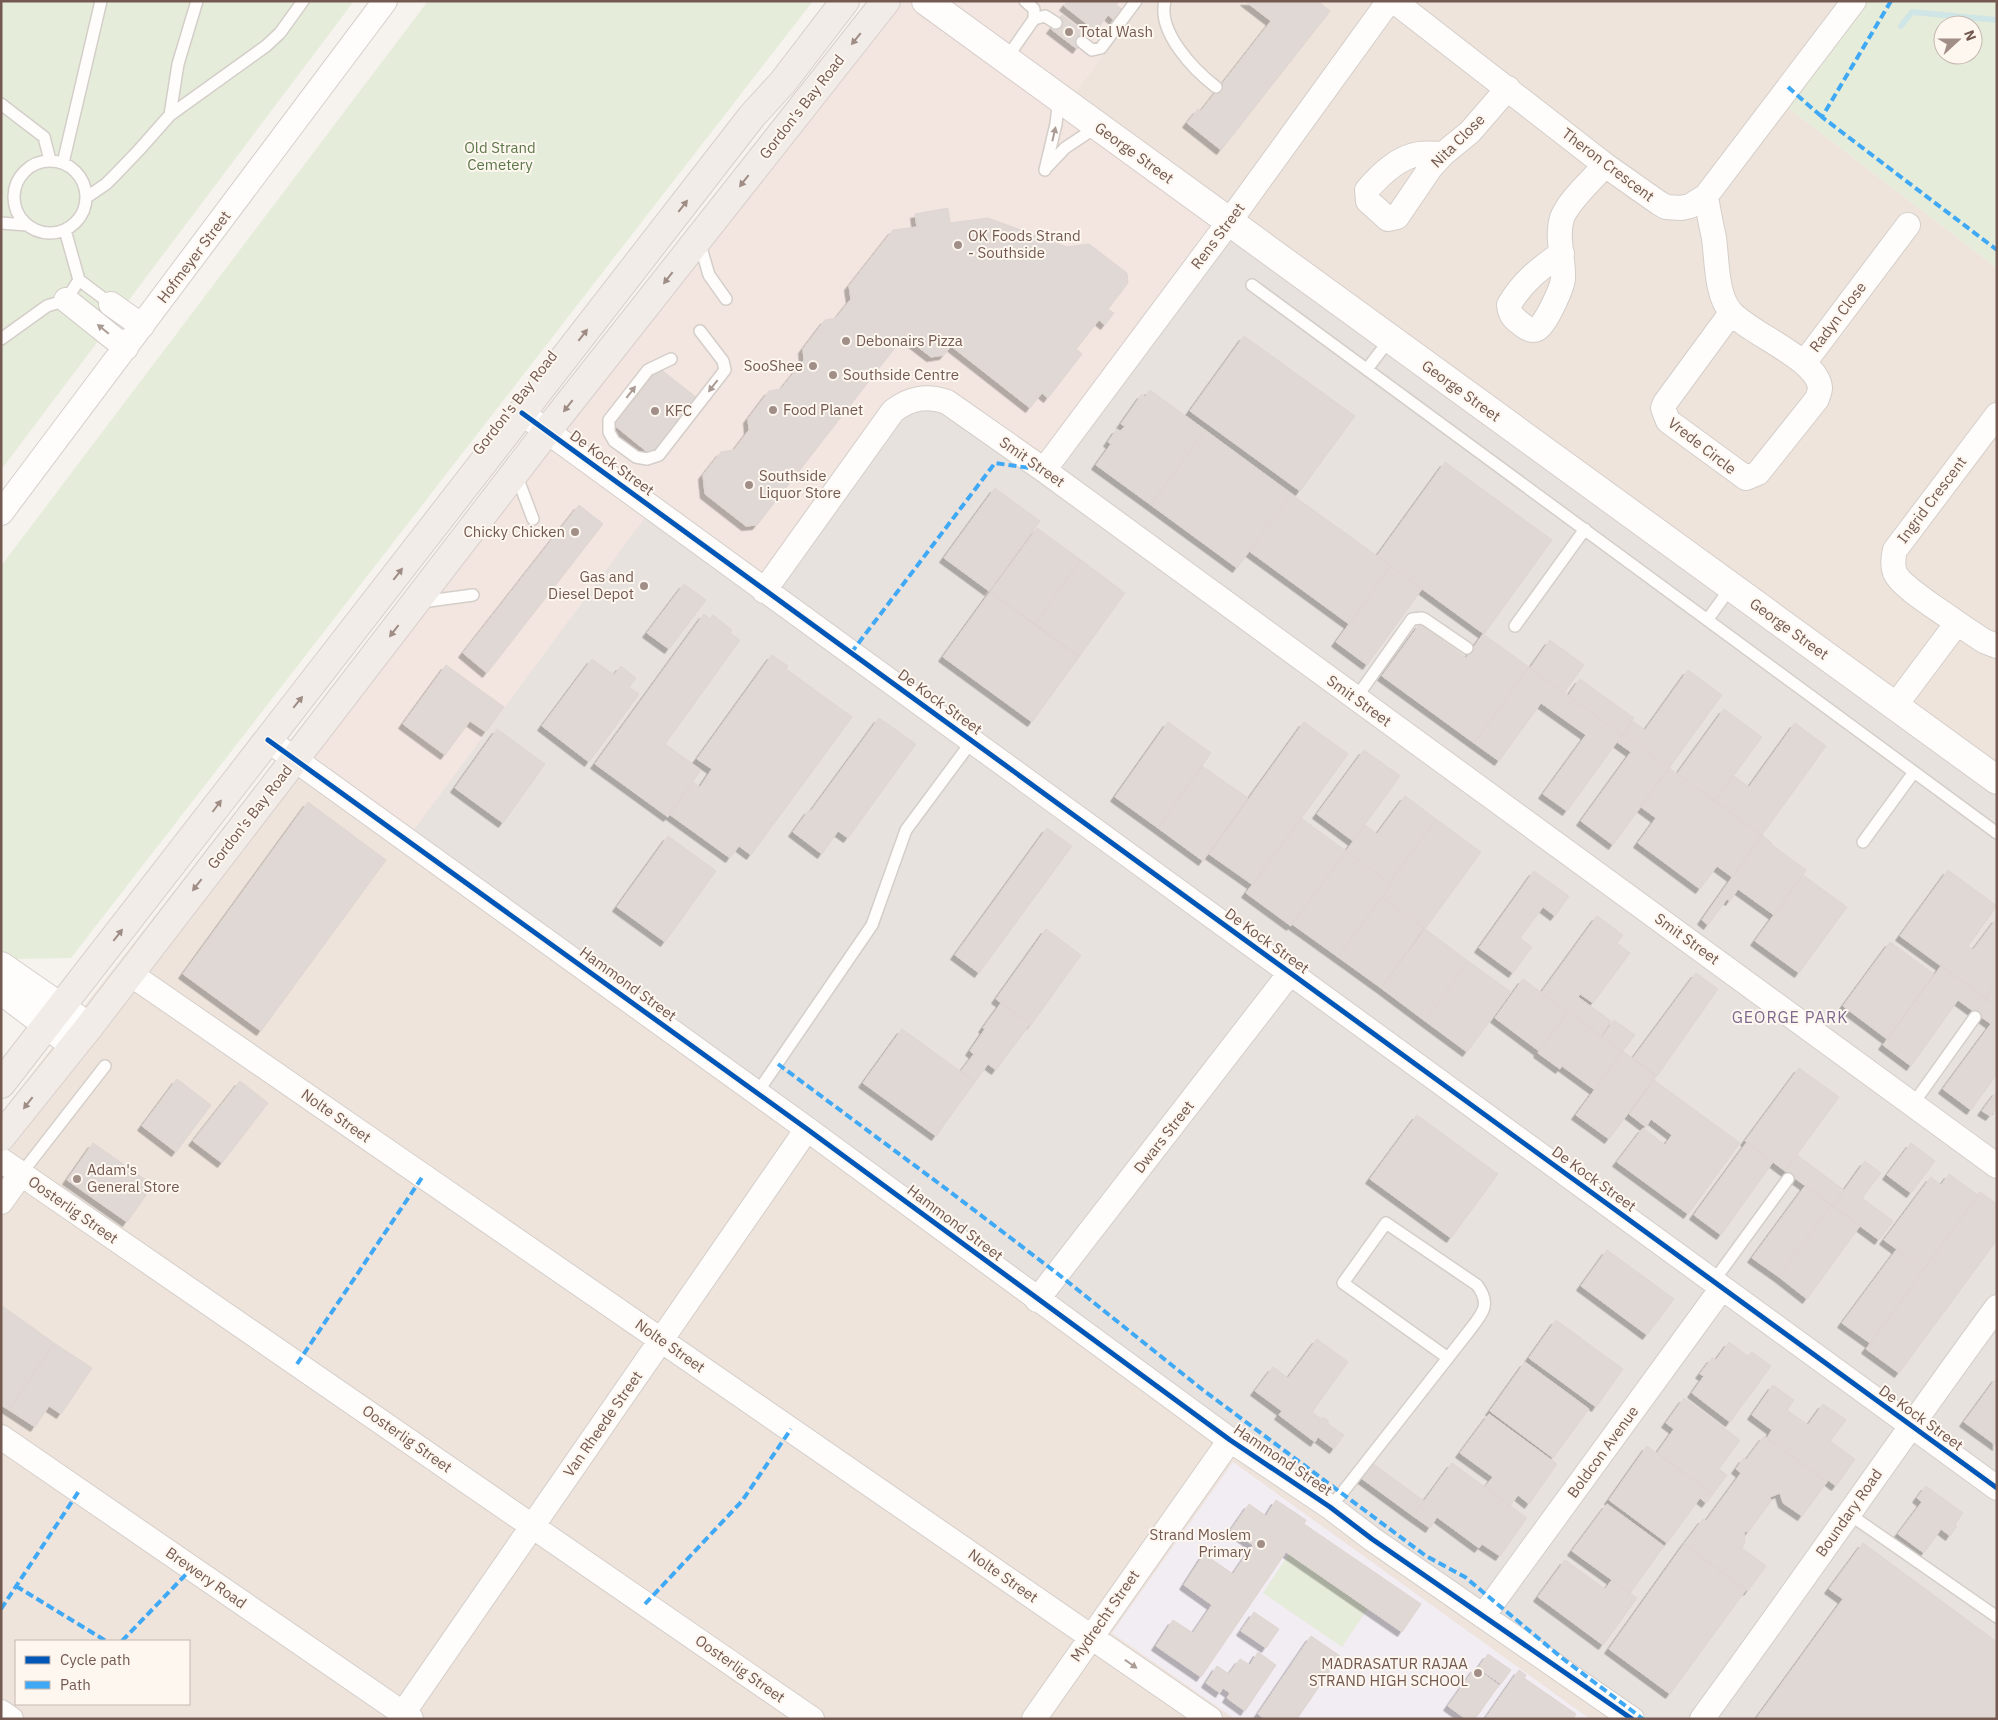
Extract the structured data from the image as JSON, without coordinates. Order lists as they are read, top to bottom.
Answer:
{
  "streets": {
    "main road": ["Gordon's Bay Road"],
    "street": [
      "Nita Close",
      "George Street",
      "Theron Crescent",
      "Rens Street",
      "Hofmeyer Street",
      "Radyn Close",
      "Vrede Circle",
      "Smit Street",
      "De Kock Street",
      "Ingrid Crescent",
      "Hammond Street",
      "Nolte Street",
      "Dwars Street",
      "Oosterlig Street",
      "Van Rheede Street",
      "Boldcon Avenue",
      "Boundary Road",
      "Brewery Road",
      "Mydrecht Street"
    ]
  },
  "crossings": [
    ["Gordon's Bay Road", "De Kock Street"],
    ["Gordon's Bay Road", "Hammond Street"],
    ["Gordon's Bay Road", "Nolte Street"],
    ["Nita Close", "Theron Crescent"],
    ["George Street", "Rens Street"],
    ["Rens Street", "Smit Street"],
    ["Radyn Close", "Vrede Circle"],
    ["Smit Street", "De Kock Street"],
    ["De Kock Street", "Dwars Street"],
    ["De Kock Street", "Boldcon Avenue"],
    ["De Kock Street", "Boundary Road"],
    ["Hammond Street", "Dwars Street"],
    ["Hammond Street", "Van Rheede Street"],
    ["Hammond Street", "Boldcon Avenue"],
    ["Hammond Street", "Mydrecht Street"],
    ["Nolte Street", "Van Rheede Street"],
    ["Nolte Street", "Mydrecht Street"],
    ["Oosterlig Street", "Van Rheede Street"],
    ["Van Rheede Street", "Brewery Road"]
  ],
  "districts": ["GEORGE PARK"],
  "parks": ["Old Strand Cemetery"],
  "places": [
    "Total Wash",
    "OK Foods Strand - Southside",
    "Debonairs Pizza",
    "SooShee",
    "Southside Centre",
    "Food Planet",
    "KFC",
    "Southside Liquor Store",
    "Chicky Chicken",
    "Gas and Diesel Depot",
    "Adam's General Store",
    "Strand Moslem Primary",
    "MADRASATUR RAJAA STRAND HIGH SCHOOL"
  ],
  "legend": ["Cycle path", "Path"],
  "north": "right"
}
